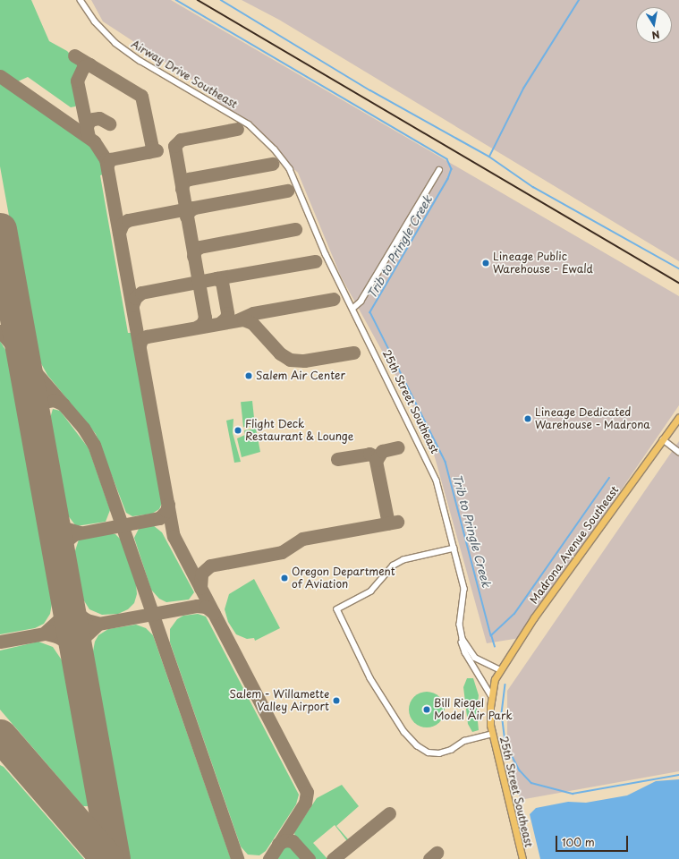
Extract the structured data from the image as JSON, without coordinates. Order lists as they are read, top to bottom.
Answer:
{
  "streets": {
    "main road": ["25th Street Southeast", "Madrona Avenue Southeast"],
    "street": ["Airway Drive Southeast"]
  },
  "crossings": [
    ["Airway Drive Southeast", "25th Street Southeast"],
    ["25th Street Southeast", "Madrona Avenue Southeast"]
  ],
  "water": ["Trib to Pringle Creek"],
  "places": [
    "Lineage Public Warehouse - Ewald",
    "Salem Air Center",
    "Lineage Dedicated Warehouse - Madrona",
    "Flight Deck Restaurant & Lounge",
    "Oregon Department of Aviation",
    "Salem - Willamette Valley Airport",
    "Bill Riegel Model Air Park"
  ],
  "scale_bar": "100 m",
  "north": "bottom"
}
